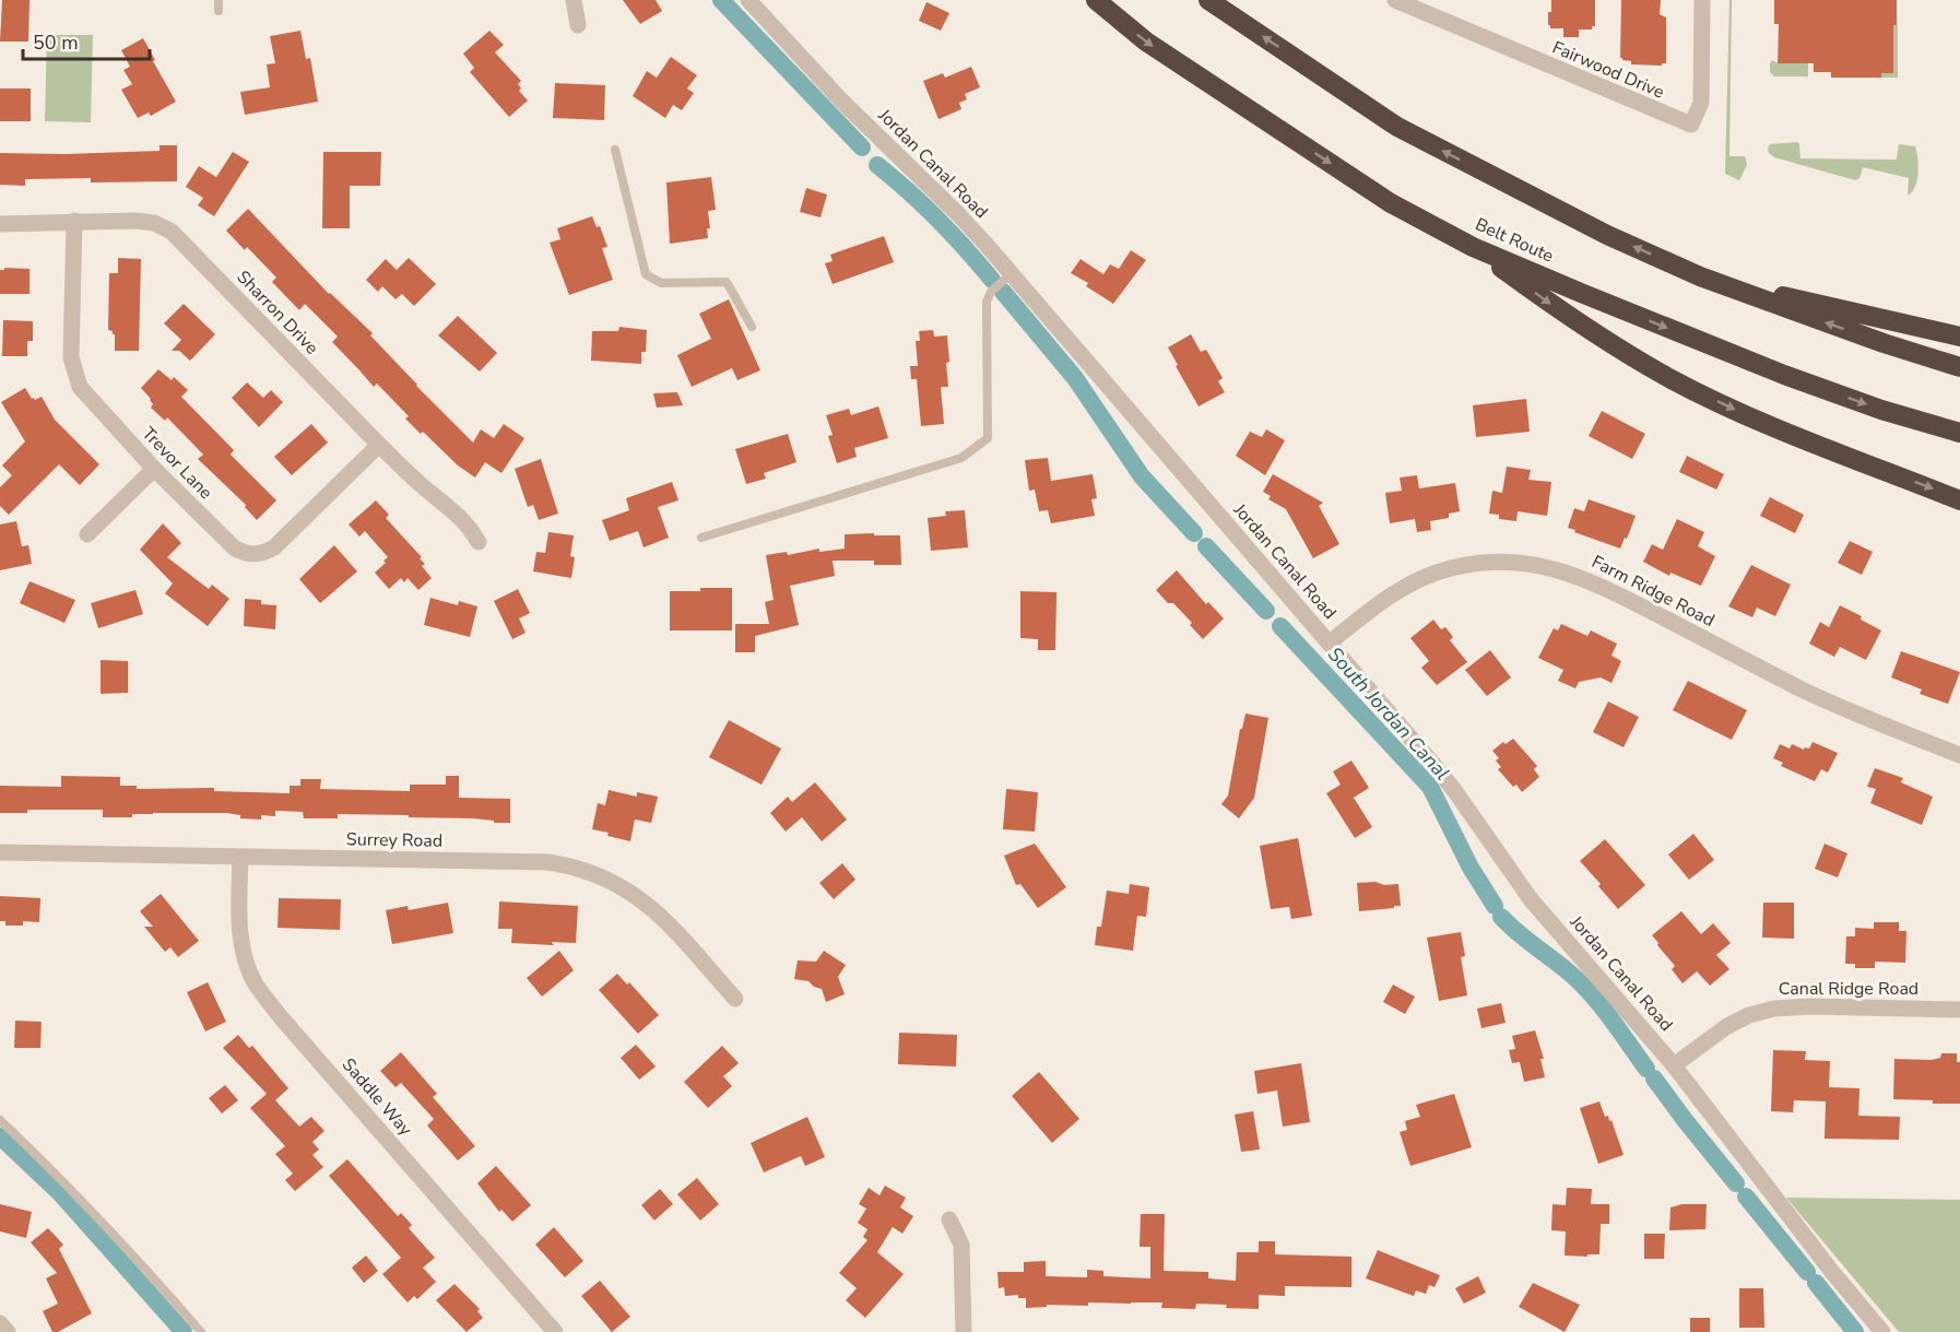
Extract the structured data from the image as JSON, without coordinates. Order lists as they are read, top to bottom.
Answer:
{
  "streets": {
    "highway": ["Belt Route"],
    "street": [
      "Fairwood Drive",
      "Jordan Canal Road",
      "Sharron Drive",
      "Trevor Lane",
      "Farm Ridge Road",
      "Surrey Road",
      "Canal Ridge Road",
      "Saddle Way"
    ]
  },
  "crossings": [
    ["Jordan Canal Road", "Farm Ridge Road"],
    ["Jordan Canal Road", "Canal Ridge Road"],
    ["Sharron Drive", "Trevor Lane"],
    ["Surrey Road", "Saddle Way"]
  ],
  "water": ["South Jordan Canal"],
  "scale_bar": "50 m"
}
